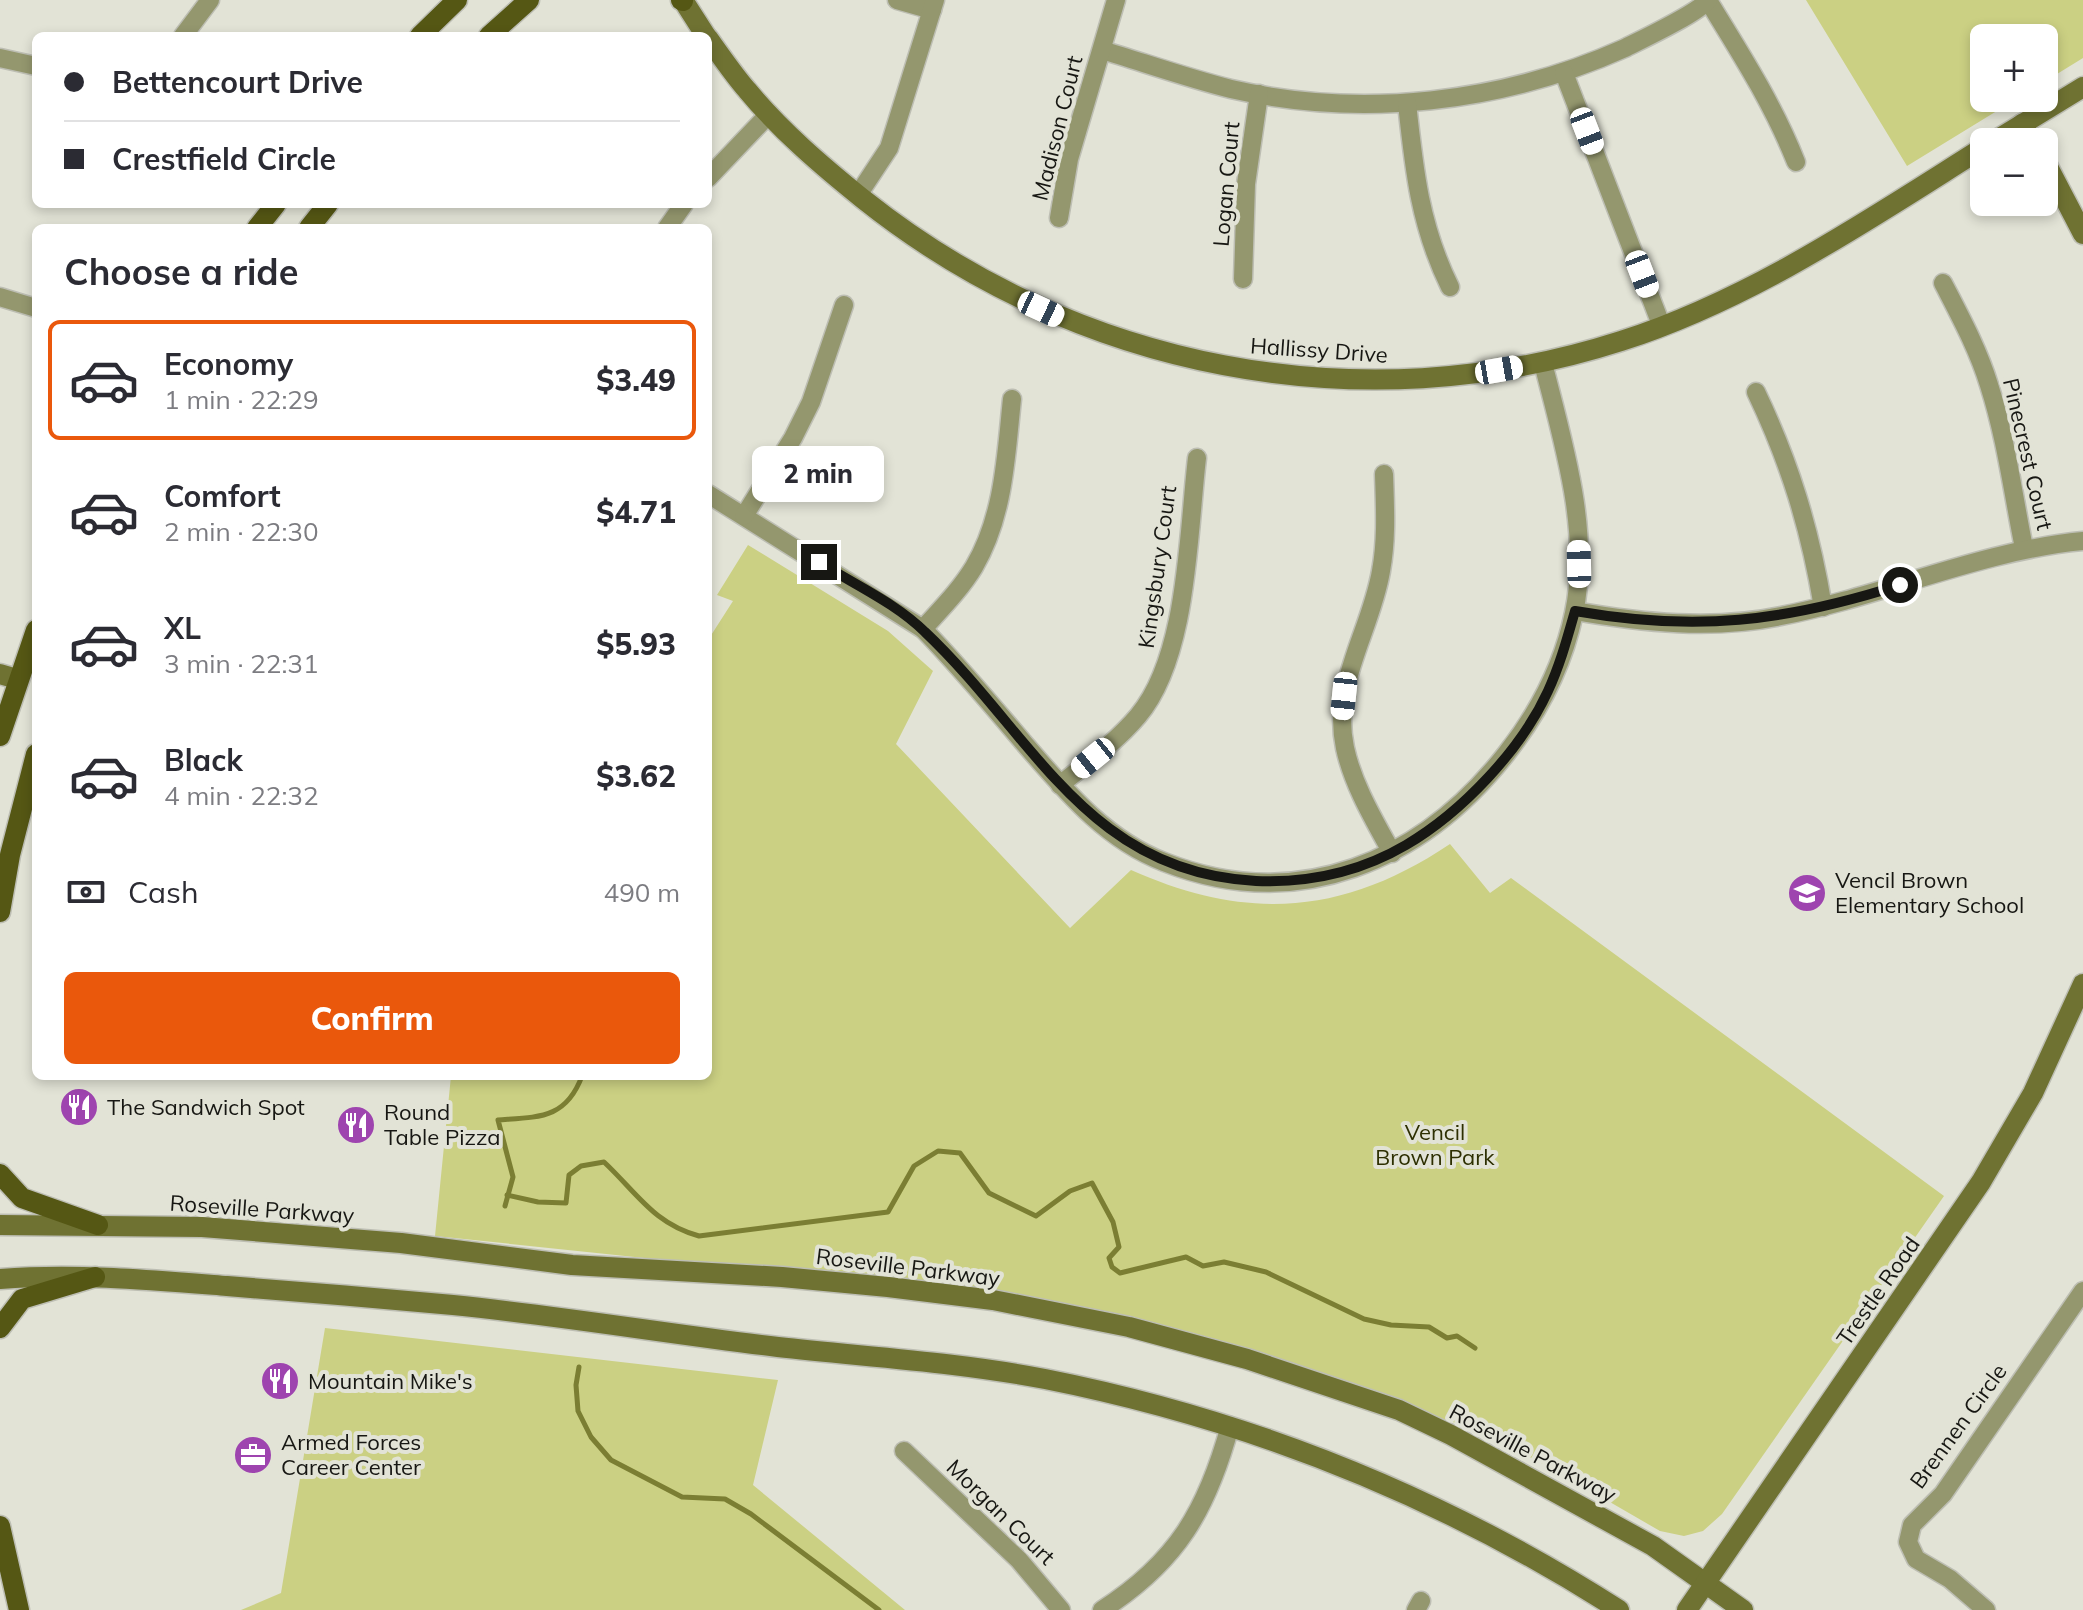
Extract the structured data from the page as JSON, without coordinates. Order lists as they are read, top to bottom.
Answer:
{
  "streets": {
    "main road": ["Hallissy Drive", "Roseville Parkway", "Trestle Road"],
    "street": [
      "Madison Court",
      "Logan Court",
      "Pinecrest Court",
      "Kingsbury Court",
      "Brennen Circle",
      "Morgan Court"
    ]
  },
  "crossings": [
    ["Roseville Parkway", "Trestle Road"]
  ],
  "parks": ["Vencil Brown Park"],
  "places": {
    "school or university": ["Vencil Brown Elementary School"],
    "restaurant": ["The Sandwich Spot", "Round Table Pizza", "Mountain Mike's"],
    "office": ["Armed Forces Career Center"]
  },
  "page": {
    "map_buttons": ["+", "−"],
    "banner": ["Bettencourt Drive", "Crestfield Circle"],
    "heading": "Choose a ride",
    "list": [
      {
        "name": "Economy",
        "note": "1 min · 22:29",
        "value": "$3.49"
      },
      {
        "name": "Comfort",
        "note": "2 min · 22:30",
        "value": "$4.71"
      },
      {
        "name": "XL",
        "note": "3 min · 22:31",
        "value": "$5.93"
      },
      {
        "name": "Black",
        "note": "4 min · 22:32",
        "value": "$3.62"
      }
    ],
    "bubble": "2 min",
    "pay": ["Cash", "490 m"],
    "buttons": "Confirm"
  }
}
